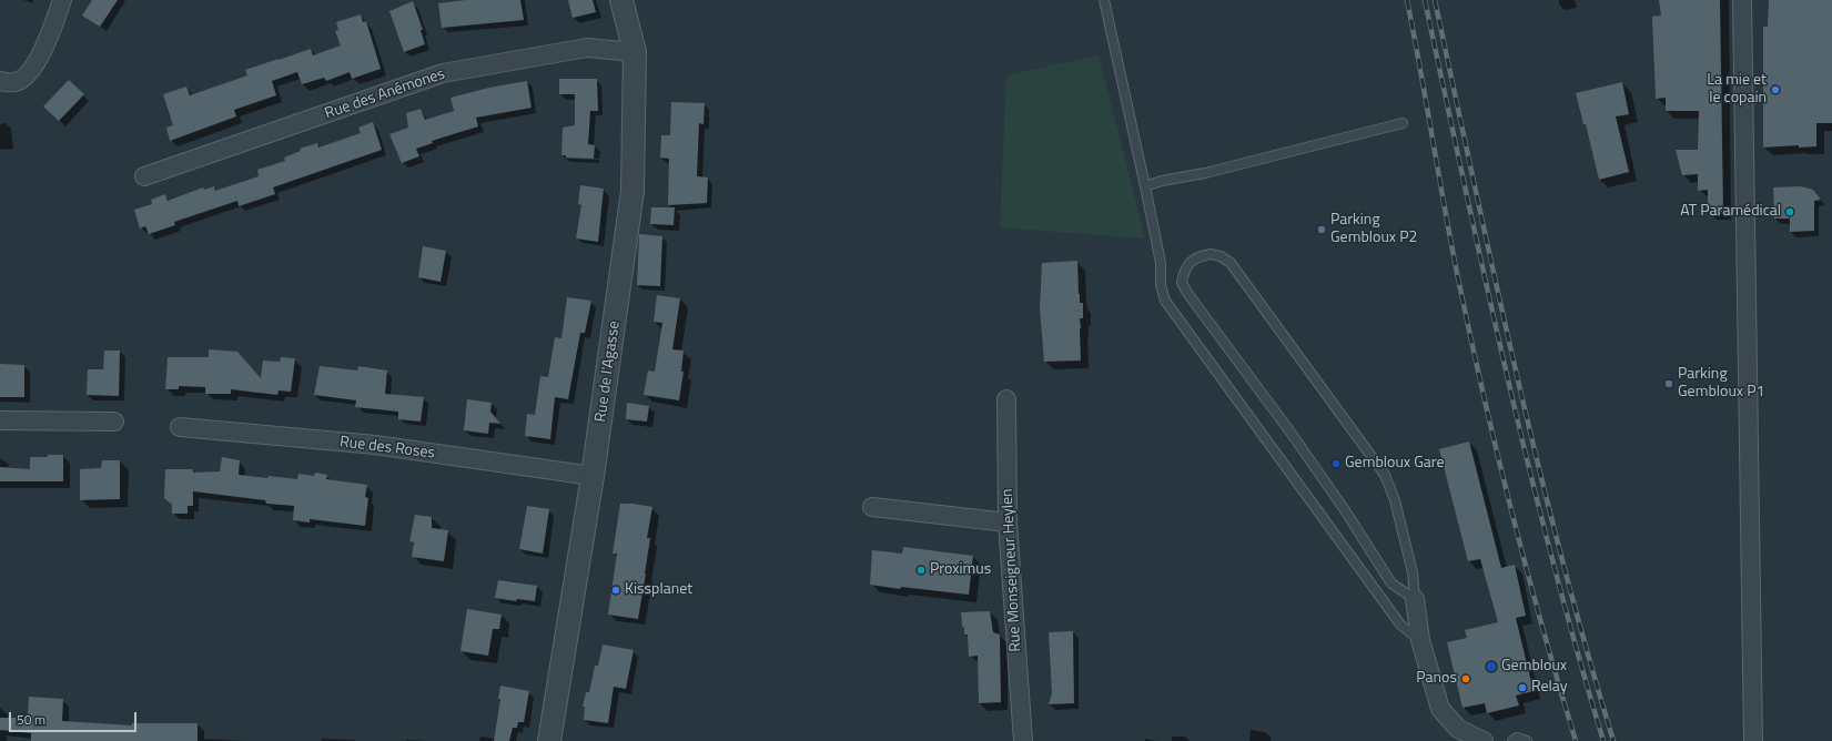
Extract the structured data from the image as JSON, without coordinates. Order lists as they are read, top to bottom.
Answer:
{
  "streets": {
    "street": [
      "Rue des Anémones",
      "Rue de l'Agasse",
      "Rue des Roses",
      "Rue Monseigneur Heylen"
    ]
  },
  "crossings": [
    ["Rue des Anémones", "Rue de l'Agasse"],
    ["Rue de l'Agasse", "Rue des Roses"]
  ],
  "places": [
    "La mie et le copain",
    "AT Paramédical",
    "Parking Gembloux P2",
    "Parking Gembloux P1",
    "Gembloux Gare",
    "Proximus",
    "Kissplanet",
    "Gembloux",
    "Panos",
    "Relay"
  ],
  "scale_bar": "50 m"
}
